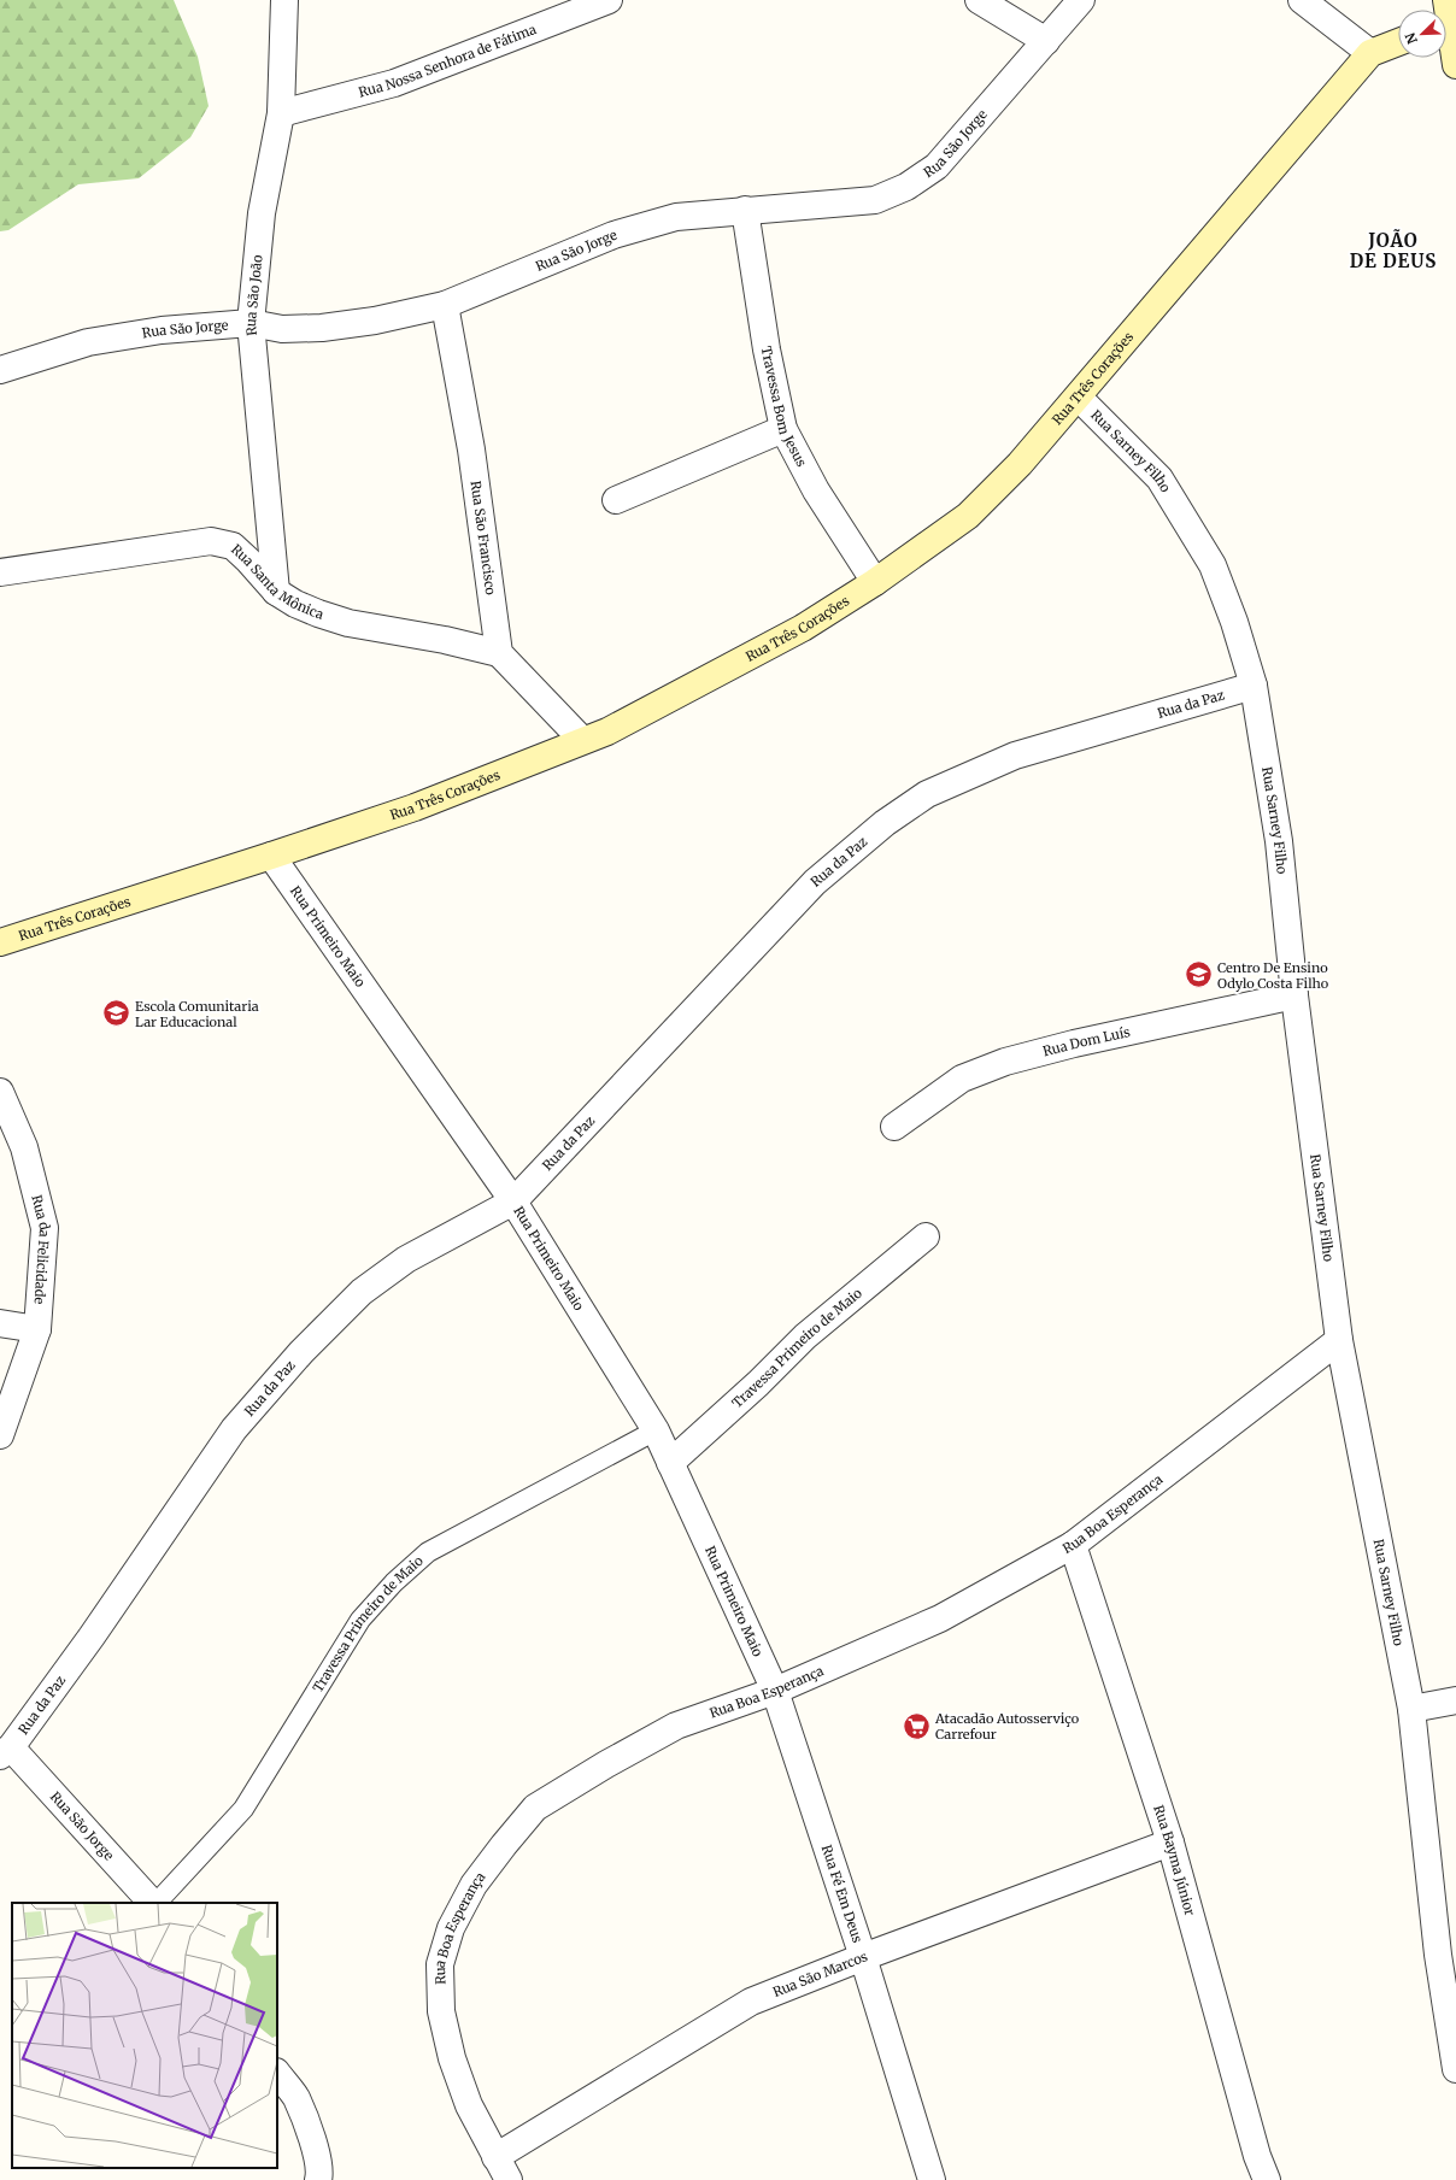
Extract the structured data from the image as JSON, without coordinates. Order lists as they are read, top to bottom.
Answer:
{
  "streets": {
    "street": [
      "Rua Nossa Senhora de Fátima",
      "Rua São Jorge",
      "Rua São João",
      "Rua Três Corações",
      "Travessa Bom Jesus",
      "Rua Sarney Filho",
      "Rua São Francisco",
      "Rua Santa Mônica",
      "Rua da Paz",
      "Rua Primeiro Maio",
      "Rua Dom Luís",
      "Rua da Felicidade",
      "Travessa Primeiro de Maio",
      "Rua Boa Esperança",
      "Rua Bayma Júnior",
      "Rua Fé Em Deus",
      "Rua São Marcos"
    ]
  },
  "crossings": [
    ["Rua Nossa Senhora de Fátima", "Rua São João"],
    ["Rua São Jorge", "Rua São João"],
    ["Rua São Jorge", "Travessa Bom Jesus"],
    ["Rua São Jorge", "Rua São Francisco"],
    ["Rua São Jorge", "Rua da Paz"],
    ["Rua São João", "Rua Santa Mônica"],
    ["Rua Três Corações", "Travessa Bom Jesus"],
    ["Rua Três Corações", "Rua Sarney Filho"],
    ["Rua Três Corações", "Rua Primeiro Maio"],
    ["Rua Sarney Filho", "Rua da Paz"],
    ["Rua Sarney Filho", "Rua Dom Luís"],
    ["Rua Sarney Filho", "Rua Boa Esperança"],
    ["Rua São Francisco", "Rua Santa Mônica"],
    ["Rua da Paz", "Rua Primeiro Maio"],
    ["Rua Primeiro Maio", "Travessa Primeiro de Maio"],
    ["Rua Primeiro Maio", "Rua Boa Esperança"],
    ["Rua Primeiro Maio", "Rua Fé Em Deus"],
    ["Rua Boa Esperança", "Rua Bayma Júnior"],
    ["Rua Boa Esperança", "Rua Fé Em Deus"],
    ["Rua Boa Esperança", "Rua São Marcos"],
    ["Rua Bayma Júnior", "Rua São Marcos"],
    ["Rua Fé Em Deus", "Rua São Marcos"]
  ],
  "districts": ["JOÃO DE DEUS"],
  "places": {
    "school or university": ["Centro De Ensino Odylo Costa Filho", "Escola Comunitaria Lar Educacional"],
    "supermarket": ["Atacadão Autosserviço Carrefour"]
  },
  "north": "bottom left"
}
